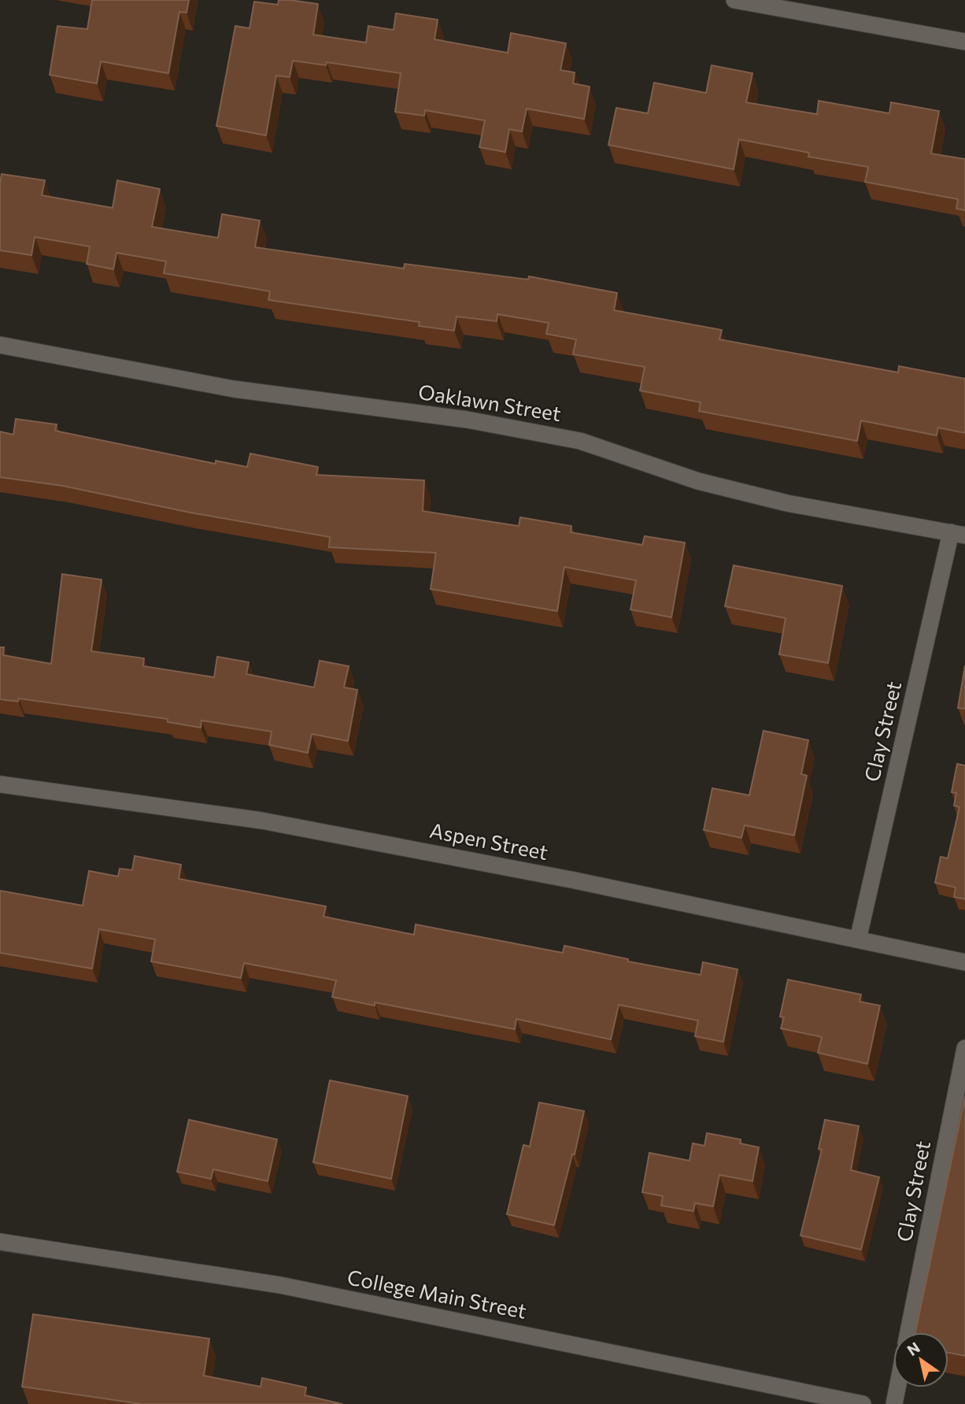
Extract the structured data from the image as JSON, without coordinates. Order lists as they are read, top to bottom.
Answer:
{
  "streets": {
    "street": [
      "Oaklawn Street",
      "Clay Street",
      "Aspen Street",
      "College Main Street"
    ]
  },
  "crossings": [
    ["Oaklawn Street", "Clay Street"],
    ["Clay Street", "Aspen Street"]
  ],
  "north": "top left"
}
